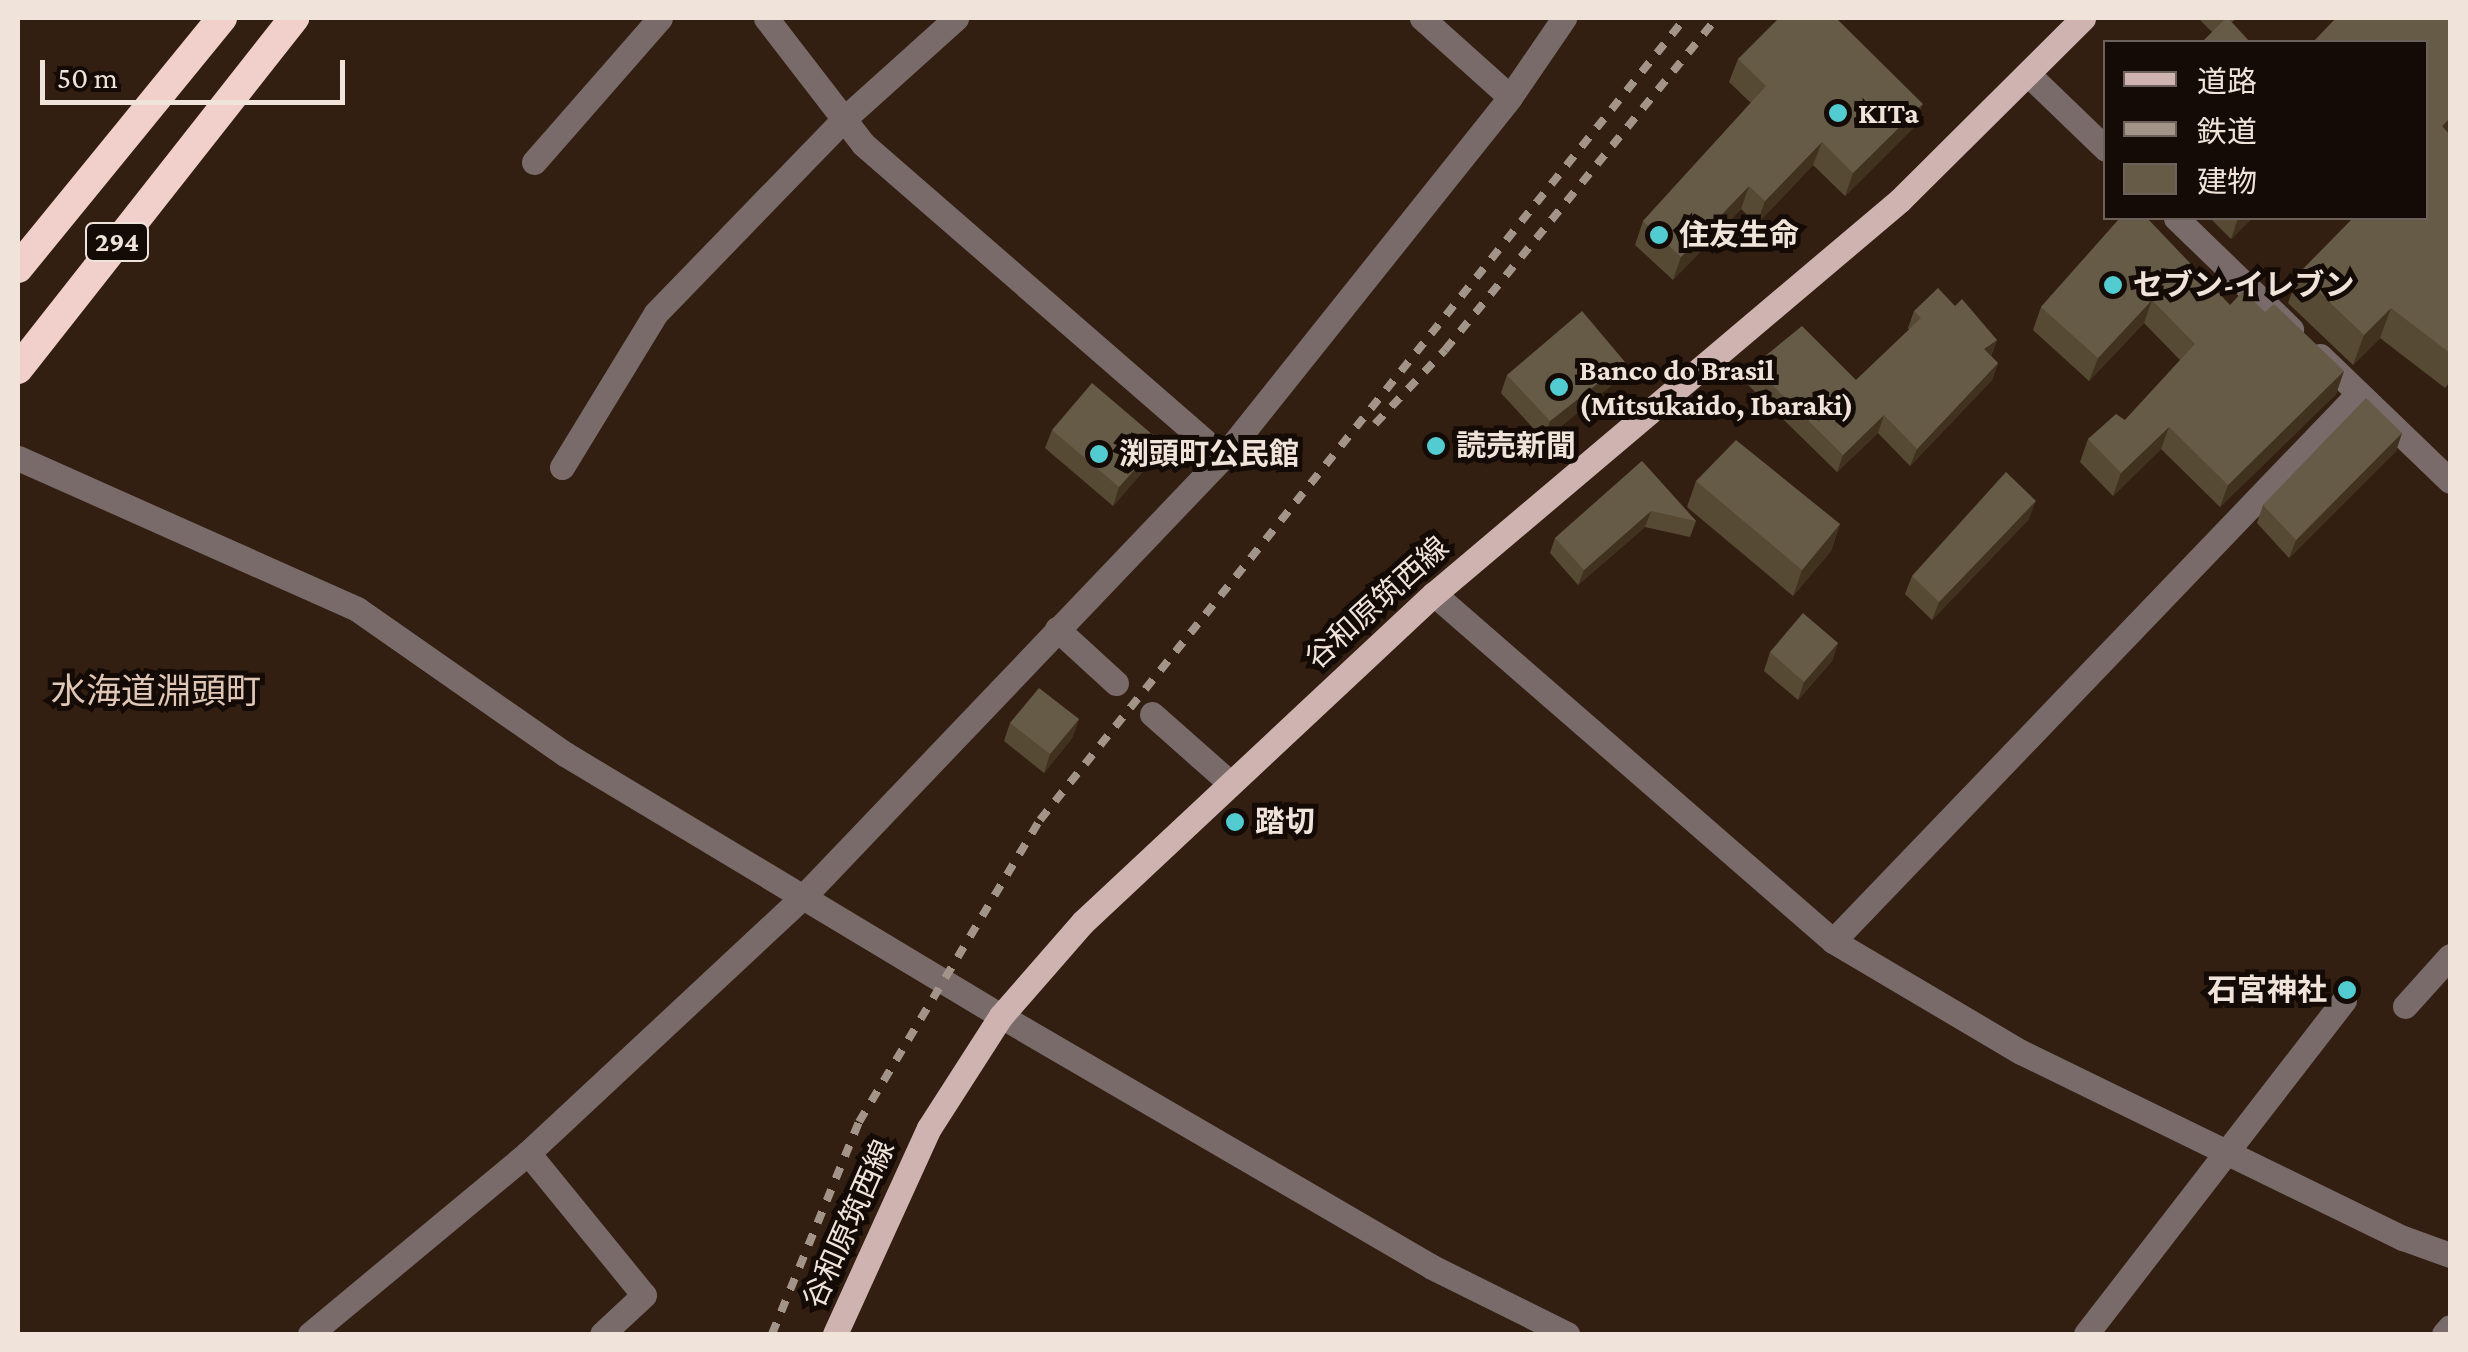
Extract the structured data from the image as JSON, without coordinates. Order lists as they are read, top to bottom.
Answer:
{
  "streets": {
    "highway": ["294"],
    "main road": ["谷和原筑西線"]
  },
  "districts": ["水海道淵頭町"],
  "places": [
    "KITa",
    "住友生命",
    "セブン-イレブン",
    "Banco do Brasil (Mitsukaido, Ibaraki)",
    "読売新聞",
    "渕頭町公民館",
    "踏切",
    "石宮神社"
  ],
  "legend": ["道路", "鉄道", "建物"],
  "scale_bar": "50 m"
}
